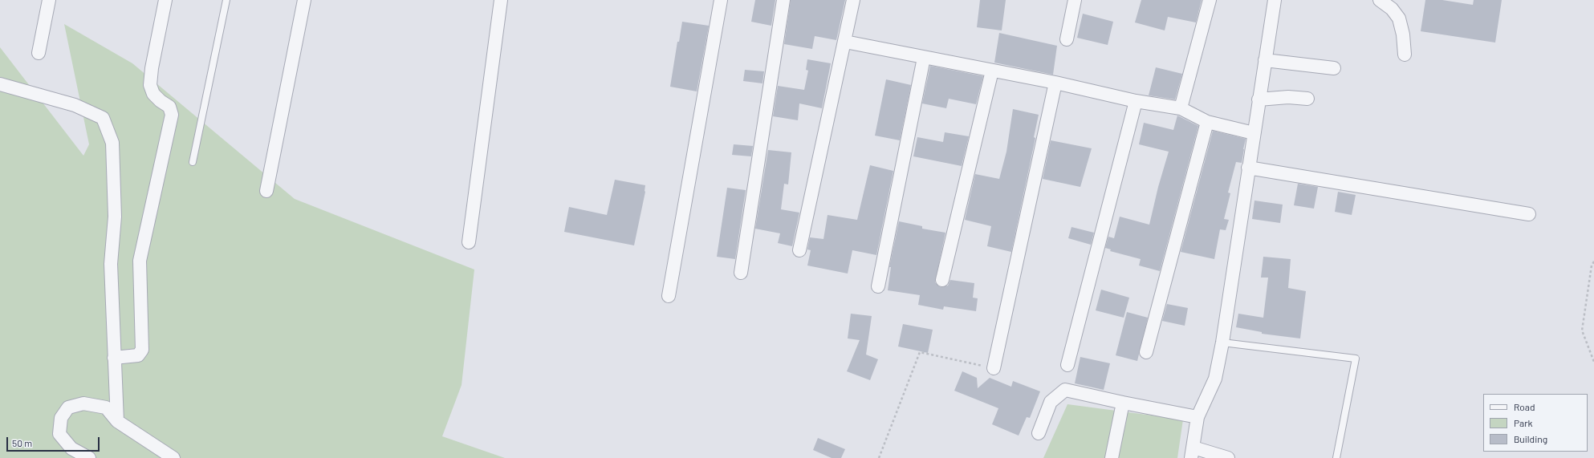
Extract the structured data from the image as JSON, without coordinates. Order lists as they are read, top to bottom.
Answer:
{
  "legend": ["Road", "Park", "Building"],
  "scale_bar": "50 m"
}
